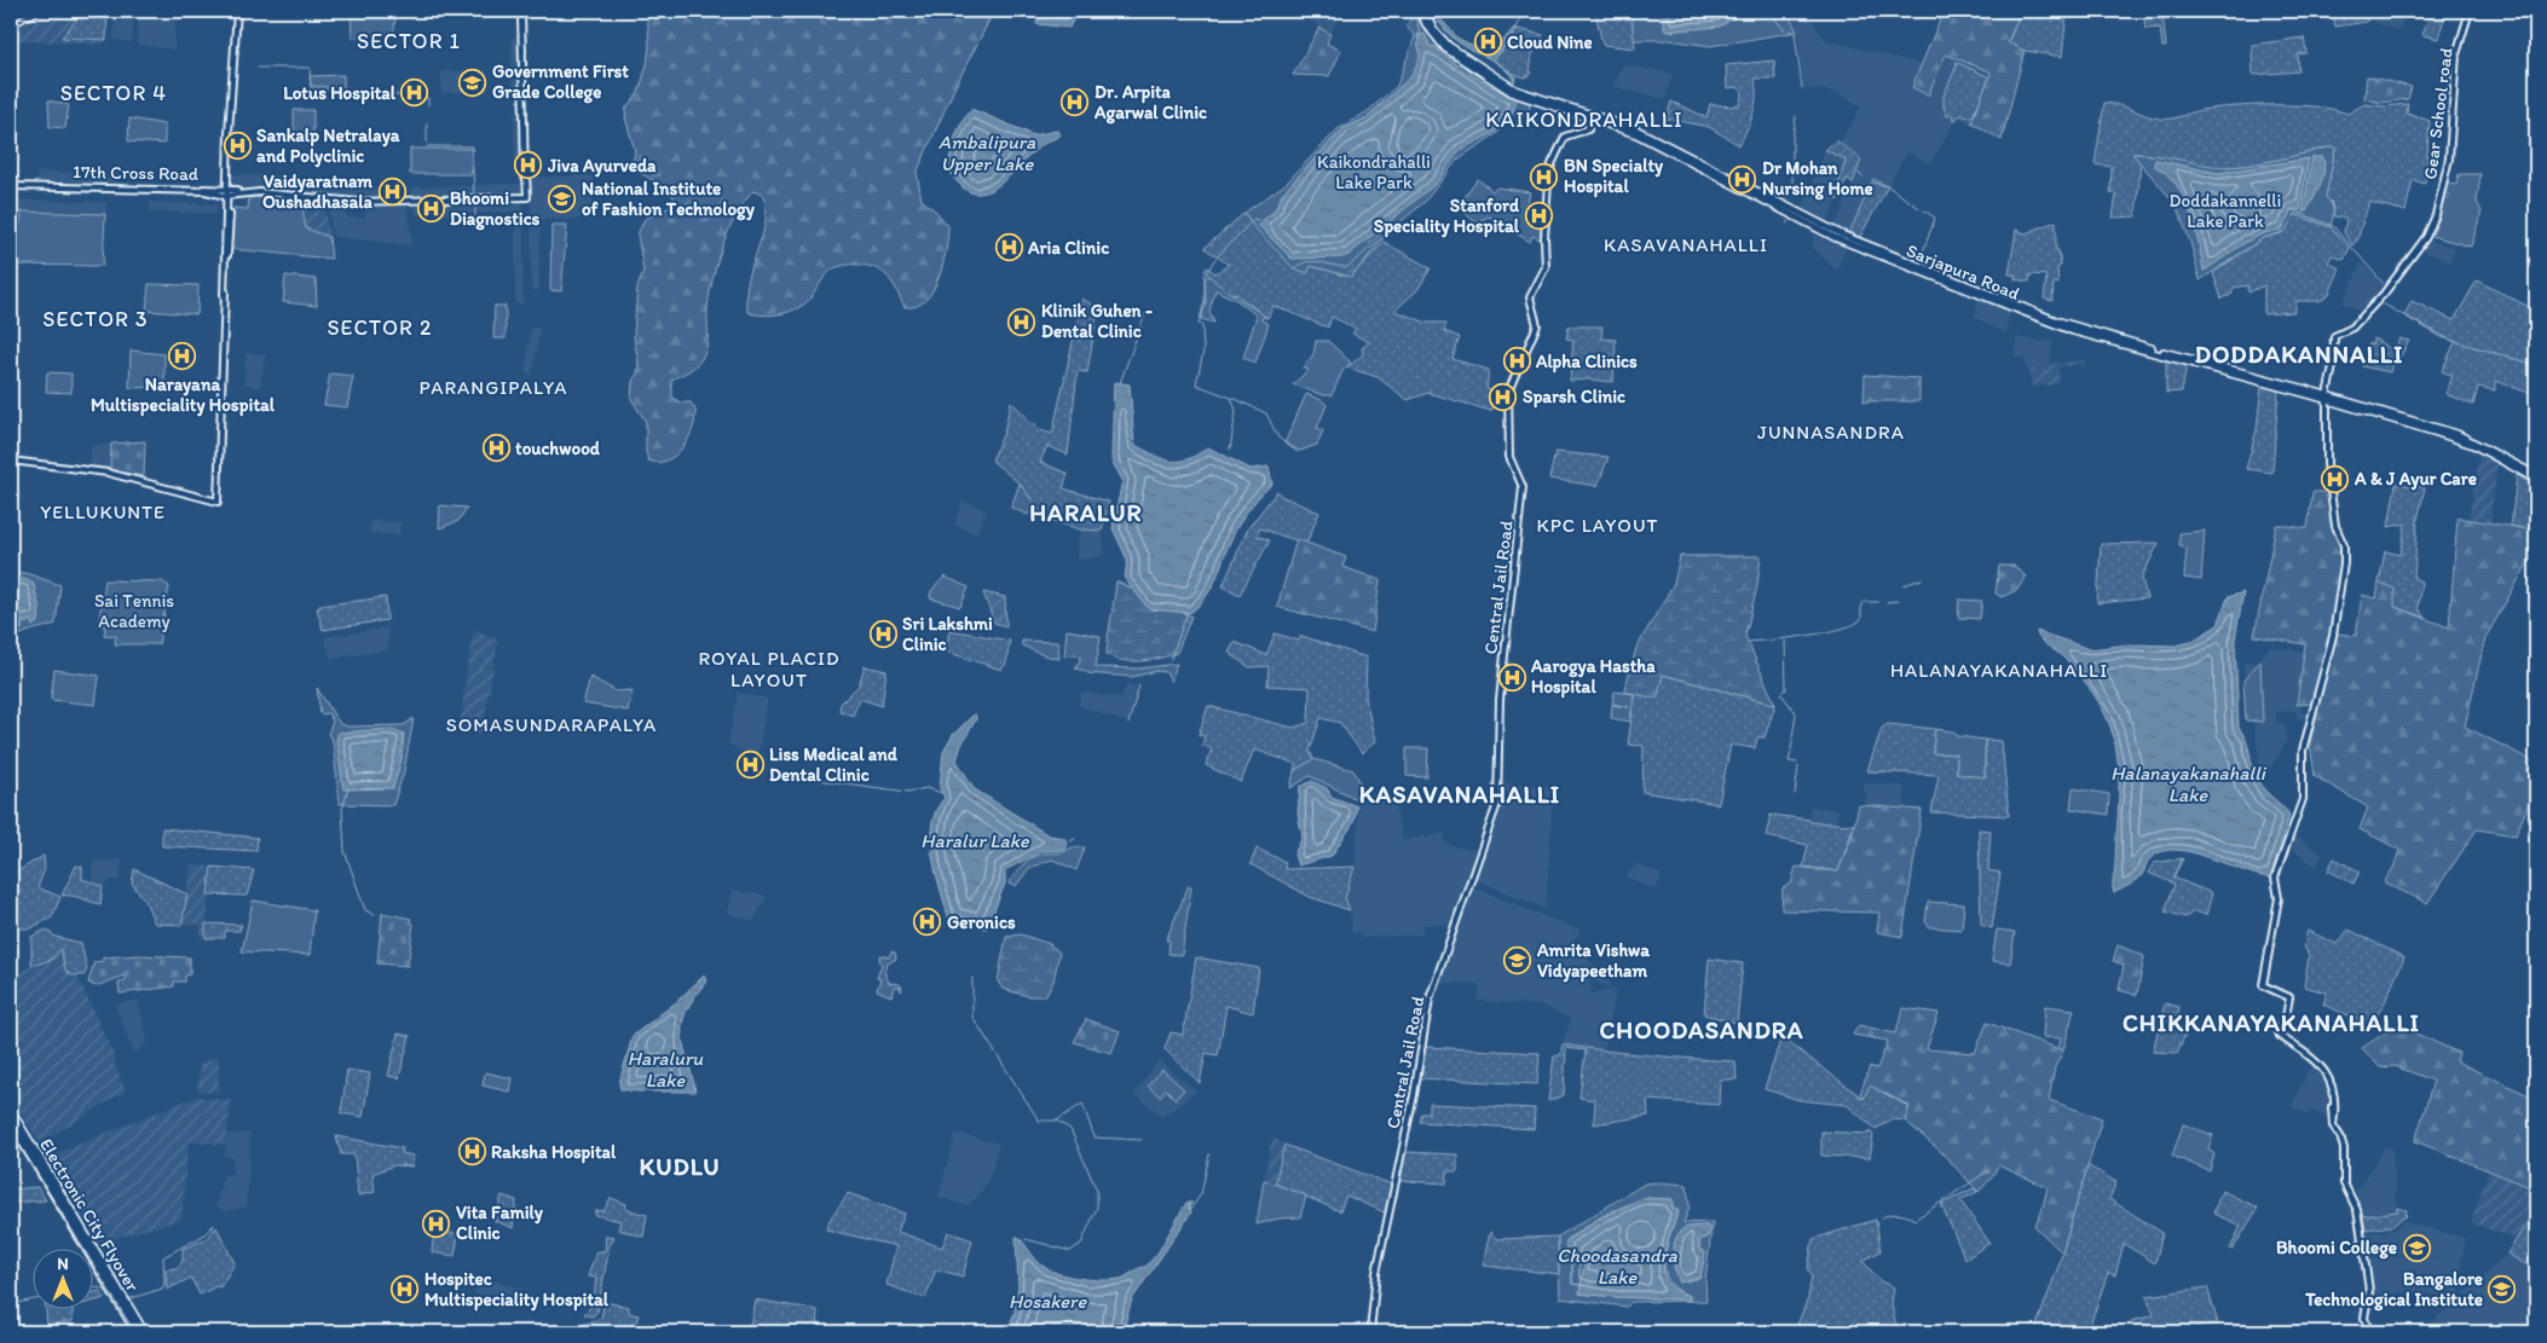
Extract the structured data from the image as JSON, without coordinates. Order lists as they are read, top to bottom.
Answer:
{
  "streets": {
    "highway": ["Electronic City Flyover"],
    "main road": [
      "Gear School road",
      "17th Cross Road",
      "Sarjapura Road",
      "Central Jail Road"
    ]
  },
  "crossings": [
    ["Gear School road", "Sarjapura Road"],
    ["Sarjapura Road", "Central Jail Road"]
  ],
  "districts": [
    "SECTOR 1",
    "SECTOR 4",
    "KAIKONDRAHALLI",
    "KASAVANAHALLI",
    "SECTOR 3",
    "SECTOR 2",
    "DODDAKANNALLI",
    "PARANGIPALYA",
    "JUNNASANDRA",
    "YELLUKUNTE",
    "HARALUR",
    "KPC LAYOUT",
    "ROYAL PLACID LAYOUT",
    "HALANAYAKANAHALLI",
    "SOMASUNDARAPALYA",
    "KASAVANAHALLI",
    "CHIKKANAYAKANAHALLI",
    "CHOODASANDRA",
    "KUDLU"
  ],
  "water": [
    "Ambalipura Upper Lake",
    "Halanayakanahalli Lake",
    "Haralur Lake",
    "Haraluru Lake",
    "Choodasandra Lake",
    "Hosakere"
  ],
  "parks": ["Kaikondrahalli Lake Park", "Doddakannelli Lake Park", "Sai Tennis Academy"],
  "places": {
    "hospital": [
      "Cloud Nine",
      "Lotus Hospital",
      "Dr. Arpita Agarwal Clinic",
      "Sankalp Netralaya and Polyclinic",
      "Jiva Ayurveda",
      "BN Specialty Hospital",
      "Dr Mohan Nursing Home",
      "Vaidyaratnam Oushadhasala",
      "Bhoomi Diagnostics",
      "Stanford Speciality Hospital",
      "Aria Clinic",
      "Klinik Guhen - Dental Clinic",
      "Narayana Multispeciality Hospital",
      "Alpha Clinics",
      "Sparsh Clinic",
      "touchwood",
      "A & J Ayur Care",
      "Sri Lakshmi Clinic",
      "Aarogya Hastha Hospital",
      "Liss Medical and Dental Clinic",
      "Geronics",
      "Raksha Hospital",
      "Vita Family Clinic",
      "Hospitec Multispeciality Hospital"
    ],
    "school or university": [
      "Government First Grade College",
      "National Institute of Fashion Technology",
      "Amrita Vishwa Vidyapeetham",
      "Bhoomi College",
      "Bangalore Technological Institute"
    ]
  },
  "north": "top"
}
